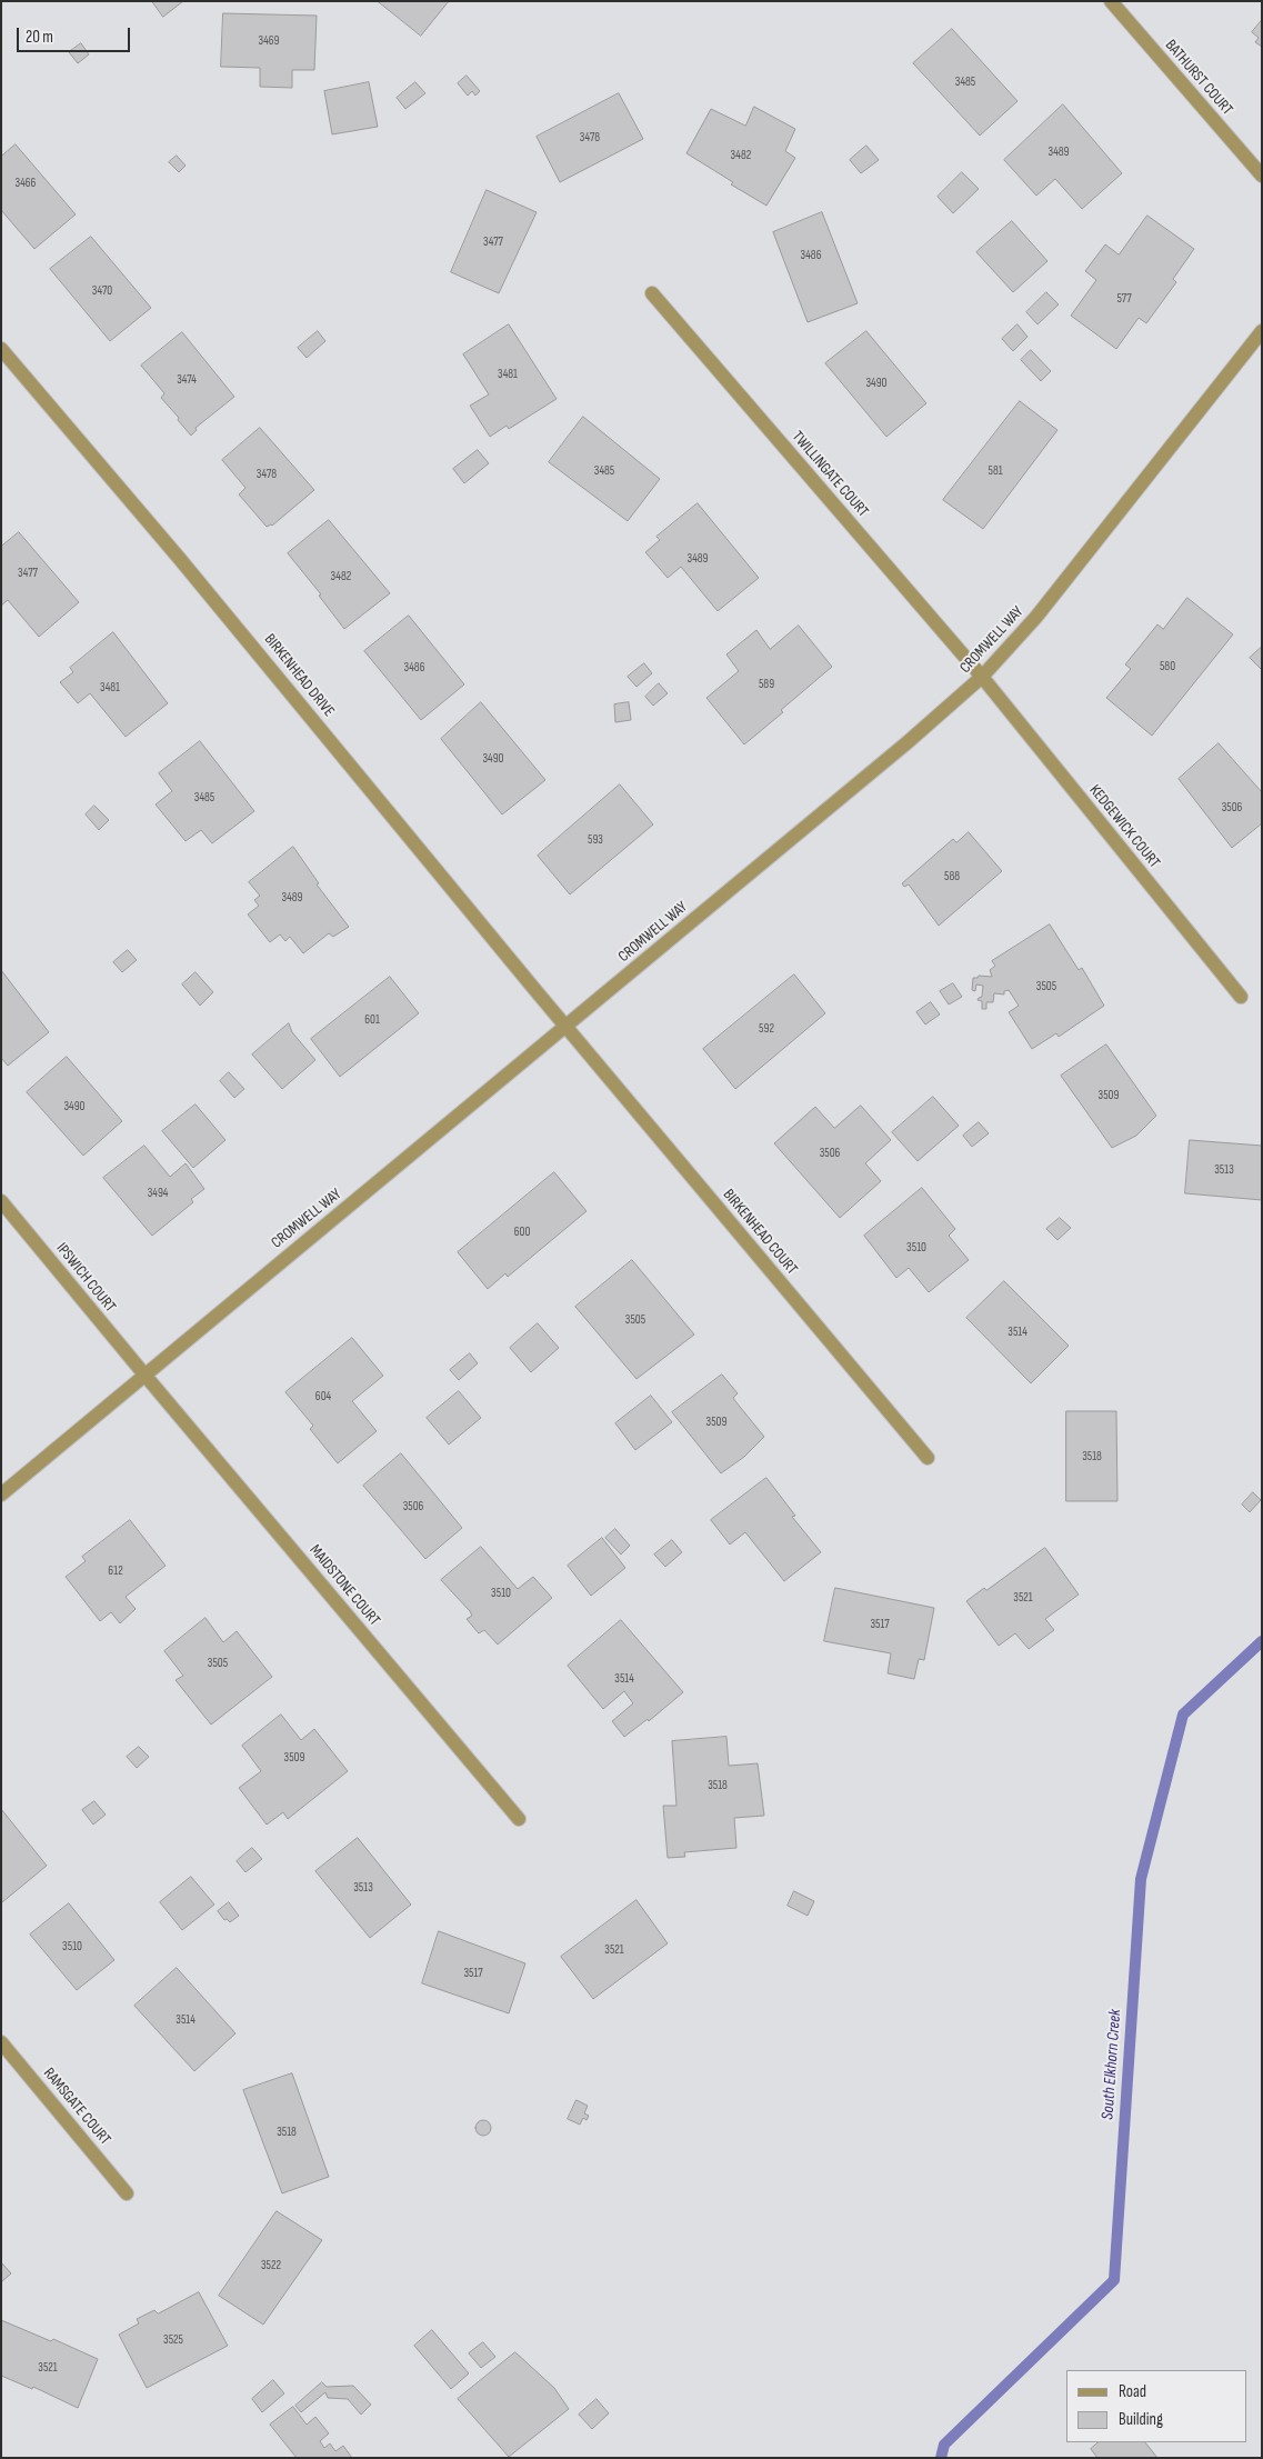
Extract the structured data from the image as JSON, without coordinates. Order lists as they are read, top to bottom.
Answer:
{
  "streets": {
    "street": [
      "BATHURST COURT",
      "TWILLINGATE COURT",
      "CROMWELL WAY",
      "BIRKENHEAD DRIVE",
      "KEDGEWICK COURT",
      "BIRKENHEAD COURT",
      "IPSWICH COURT",
      "MAIDSTONE COURT",
      "RAMSGATE COURT"
    ]
  },
  "crossings": [
    ["TWILLINGATE COURT", "CROMWELL WAY"],
    ["TWILLINGATE COURT", "KEDGEWICK COURT"],
    ["CROMWELL WAY", "BIRKENHEAD DRIVE"],
    ["CROMWELL WAY", "KEDGEWICK COURT"],
    ["CROMWELL WAY", "BIRKENHEAD COURT"],
    ["CROMWELL WAY", "IPSWICH COURT"],
    ["CROMWELL WAY", "MAIDSTONE COURT"],
    ["BIRKENHEAD DRIVE", "BIRKENHEAD COURT"],
    ["IPSWICH COURT", "MAIDSTONE COURT"]
  ],
  "water": ["South Elkhorn Creek"],
  "house_numbers": [
    "3469",
    "3485",
    "3478",
    "3489",
    "3482",
    "3466",
    "3477",
    "3486",
    "3470",
    "577",
    "3481",
    "3474",
    "3490",
    "3485",
    "581",
    "3478",
    "3489",
    "3477",
    "3482",
    "580",
    "3486",
    "589",
    "3481",
    "3490",
    "3485",
    "3506",
    "593",
    "588",
    "3489",
    "3505",
    "601",
    "592",
    "3509",
    "3490",
    "3506",
    "3513",
    "3494",
    "600",
    "3510",
    "3505",
    "3514",
    "604",
    "3509",
    "3518",
    "3506",
    "612",
    "3510",
    "3521",
    "3517",
    "3505",
    "3514",
    "3509",
    "3518",
    "3513",
    "3510",
    "3521",
    "3517",
    "3514",
    "3518",
    "3522",
    "3525",
    "3521"
  ],
  "legend": ["Road", "Building"],
  "scale_bar": "20 m"
}
